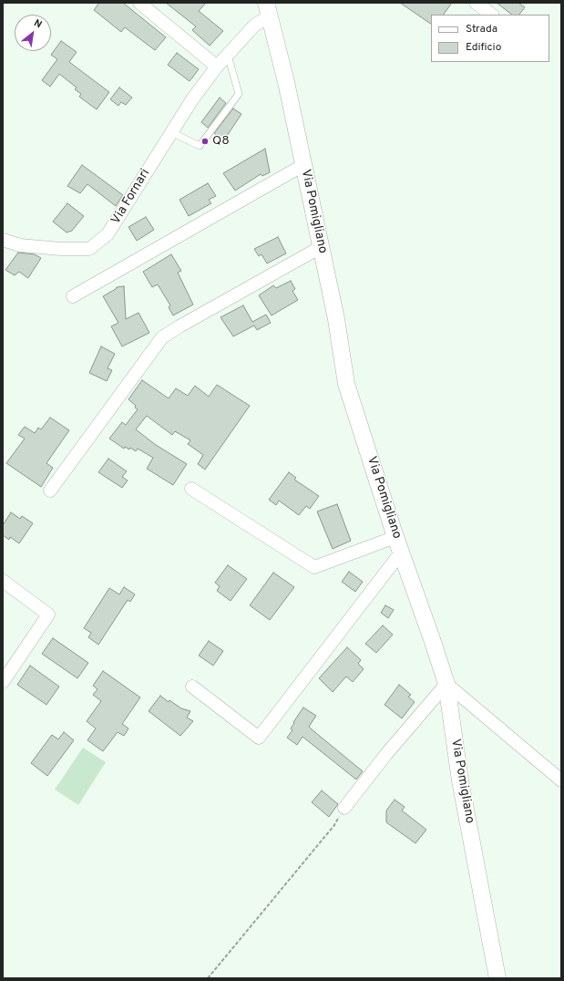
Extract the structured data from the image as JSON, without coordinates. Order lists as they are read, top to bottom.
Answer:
{
  "streets": {
    "street": ["Via Fornari", "Via Pomigliano"]
  },
  "crossings": [
    ["Via Fornari", "Via Pomigliano"]
  ],
  "places": ["Q8"],
  "legend": ["Strada", "Edificio"],
  "north": "top right"
}
